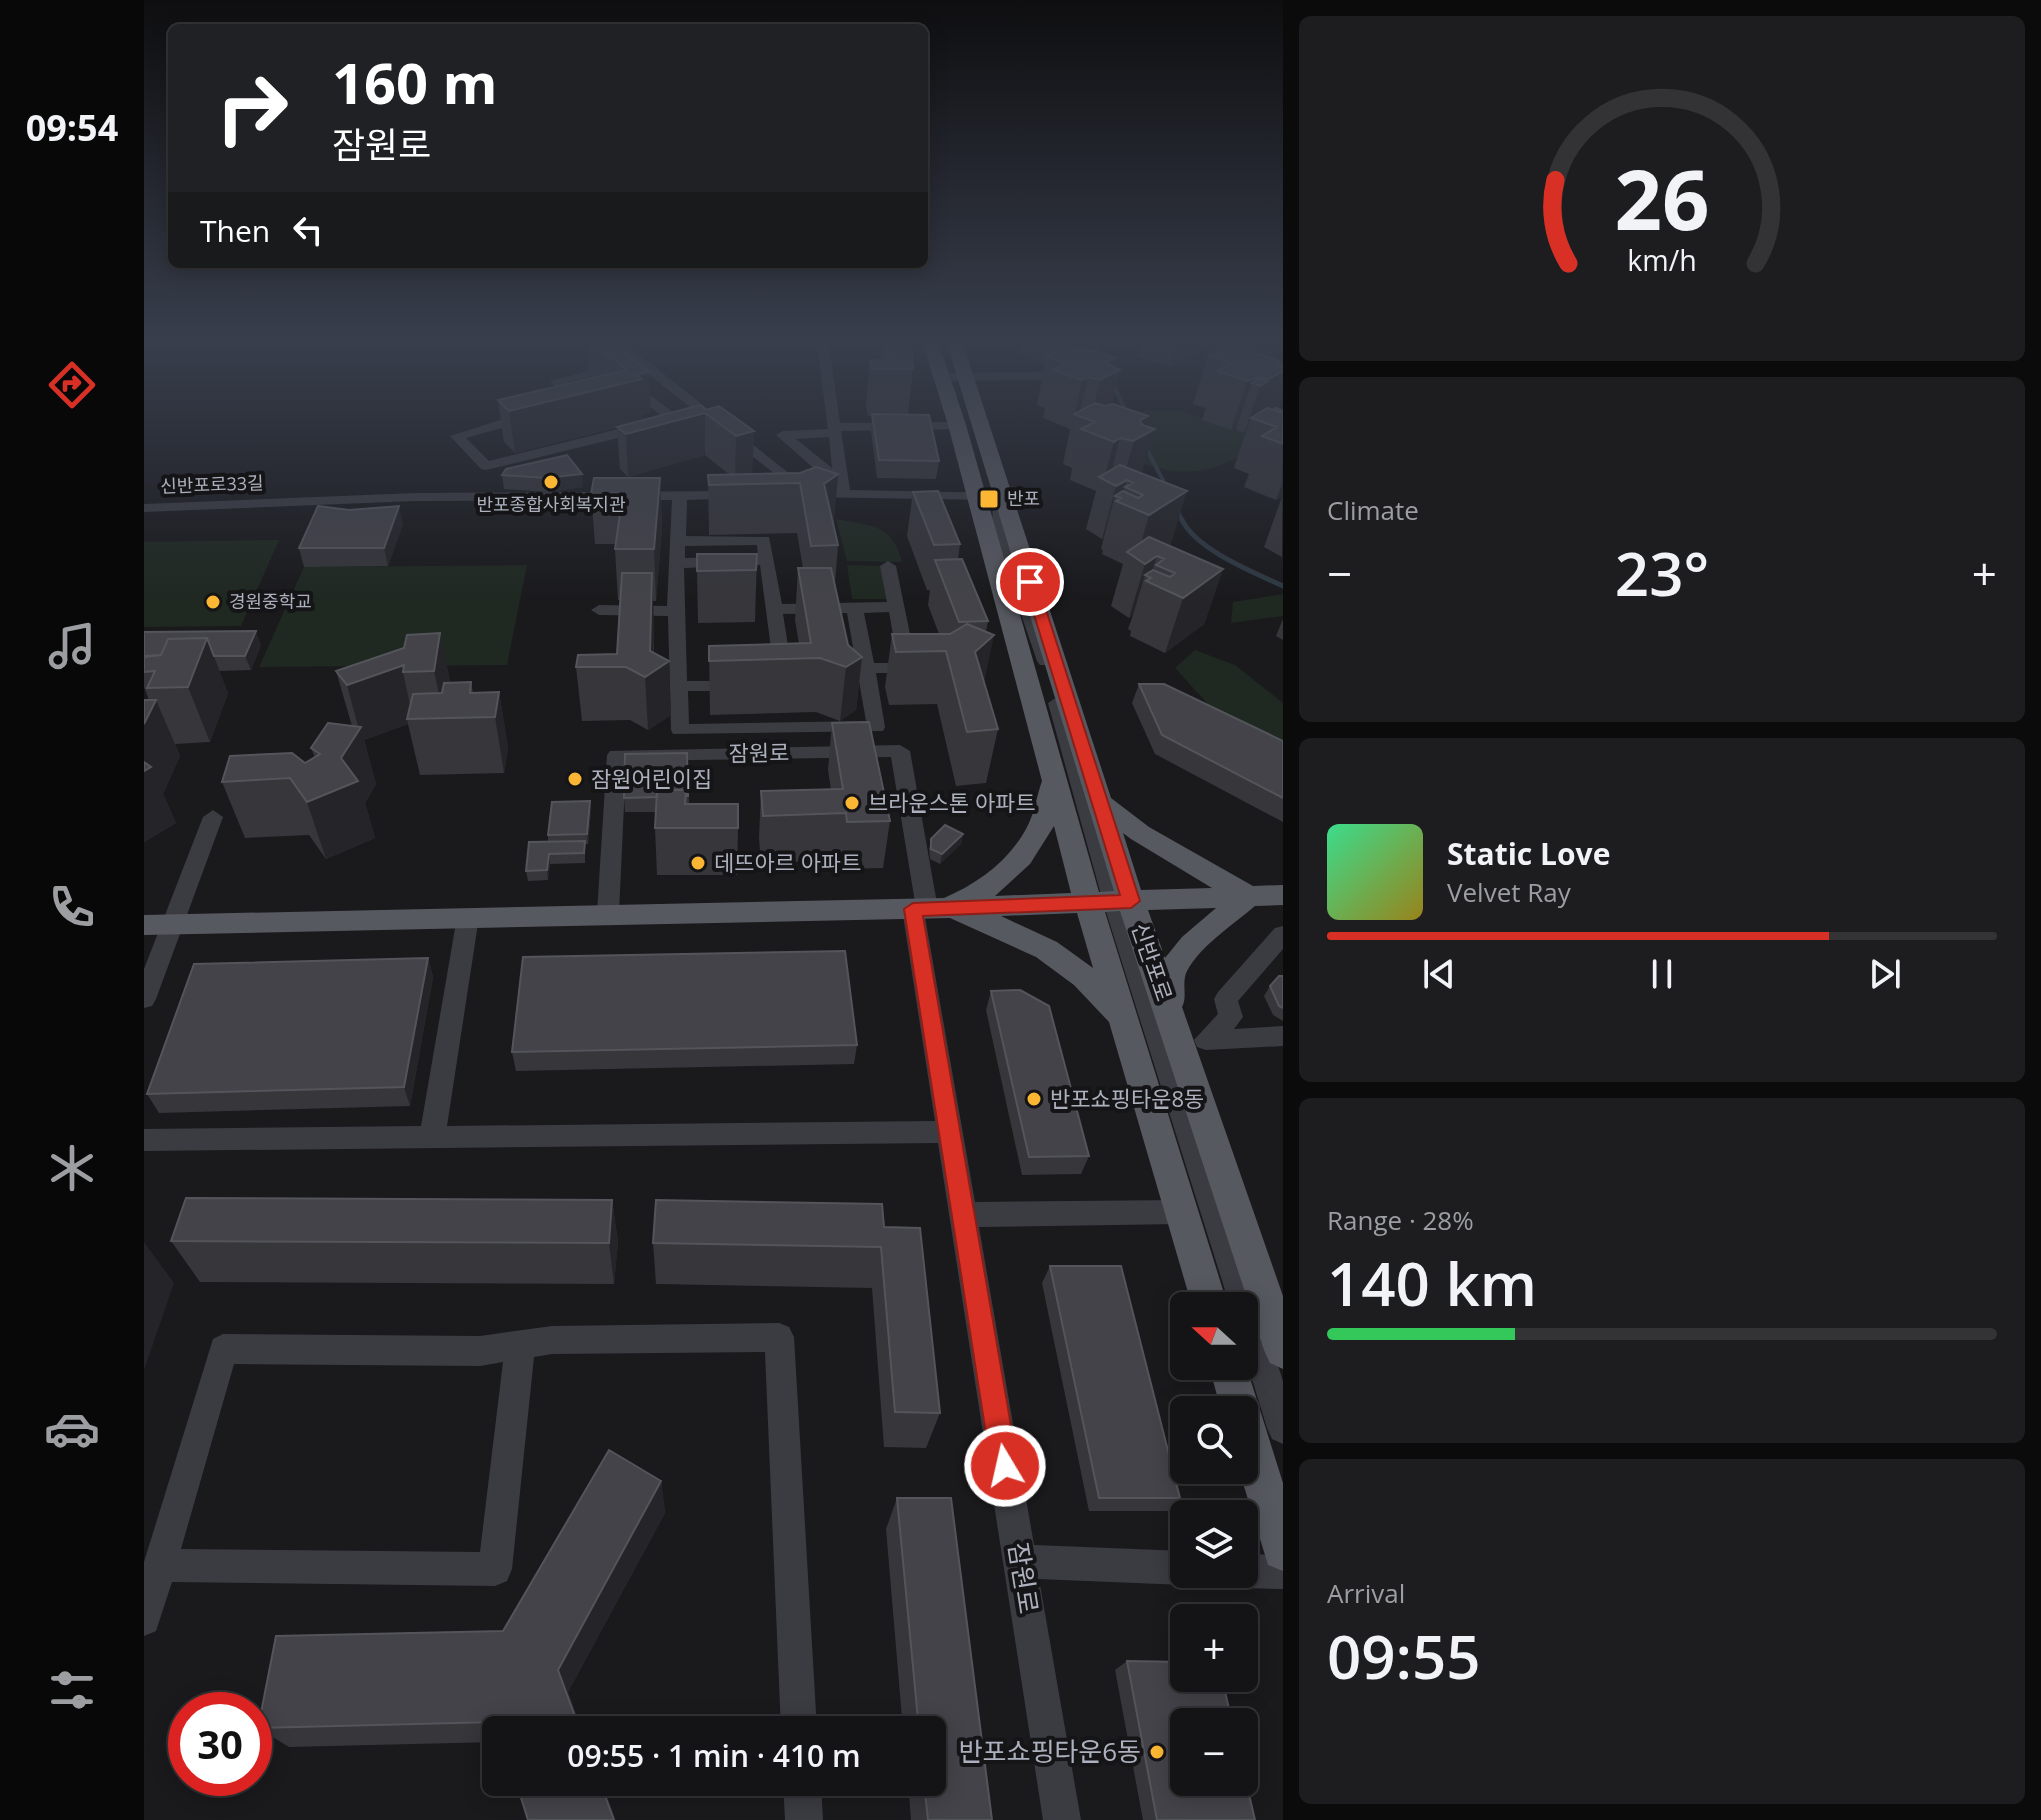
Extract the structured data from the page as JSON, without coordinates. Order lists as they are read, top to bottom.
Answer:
{
  "streets": {
    "main road": ["신반포로"],
    "street": ["신반포로33길", "잠원로"]
  },
  "places": {
    "other": [
      "반포종합사회복지관",
      "경원중학교",
      "잠원어린이집",
      "브라운스톤 아파트",
      "데뜨아르 아파트",
      "반포쇼핑타운8동",
      "반포쇼핑타운6동"
    ],
    "transit": ["반포"]
  },
  "north": "left",
  "page": {
    "tabs": "09:54",
    "turn": ["160 m", "잠원로"],
    "then": "Then",
    "tile": [
      "Climate",
      ["Range · 28%", "140 km"],
      ["Arrival", "09:55"]
    ],
    "heat": ["−", "23°", "+"],
    "song": ["Static Love", "Velvet Ray"],
    "map_buttons": ["+", "−"],
    "limit": "30",
    "trip": "09:55 · 1 min · 410 m",
    "gauge": ["26", "km/h"]
  }
}
